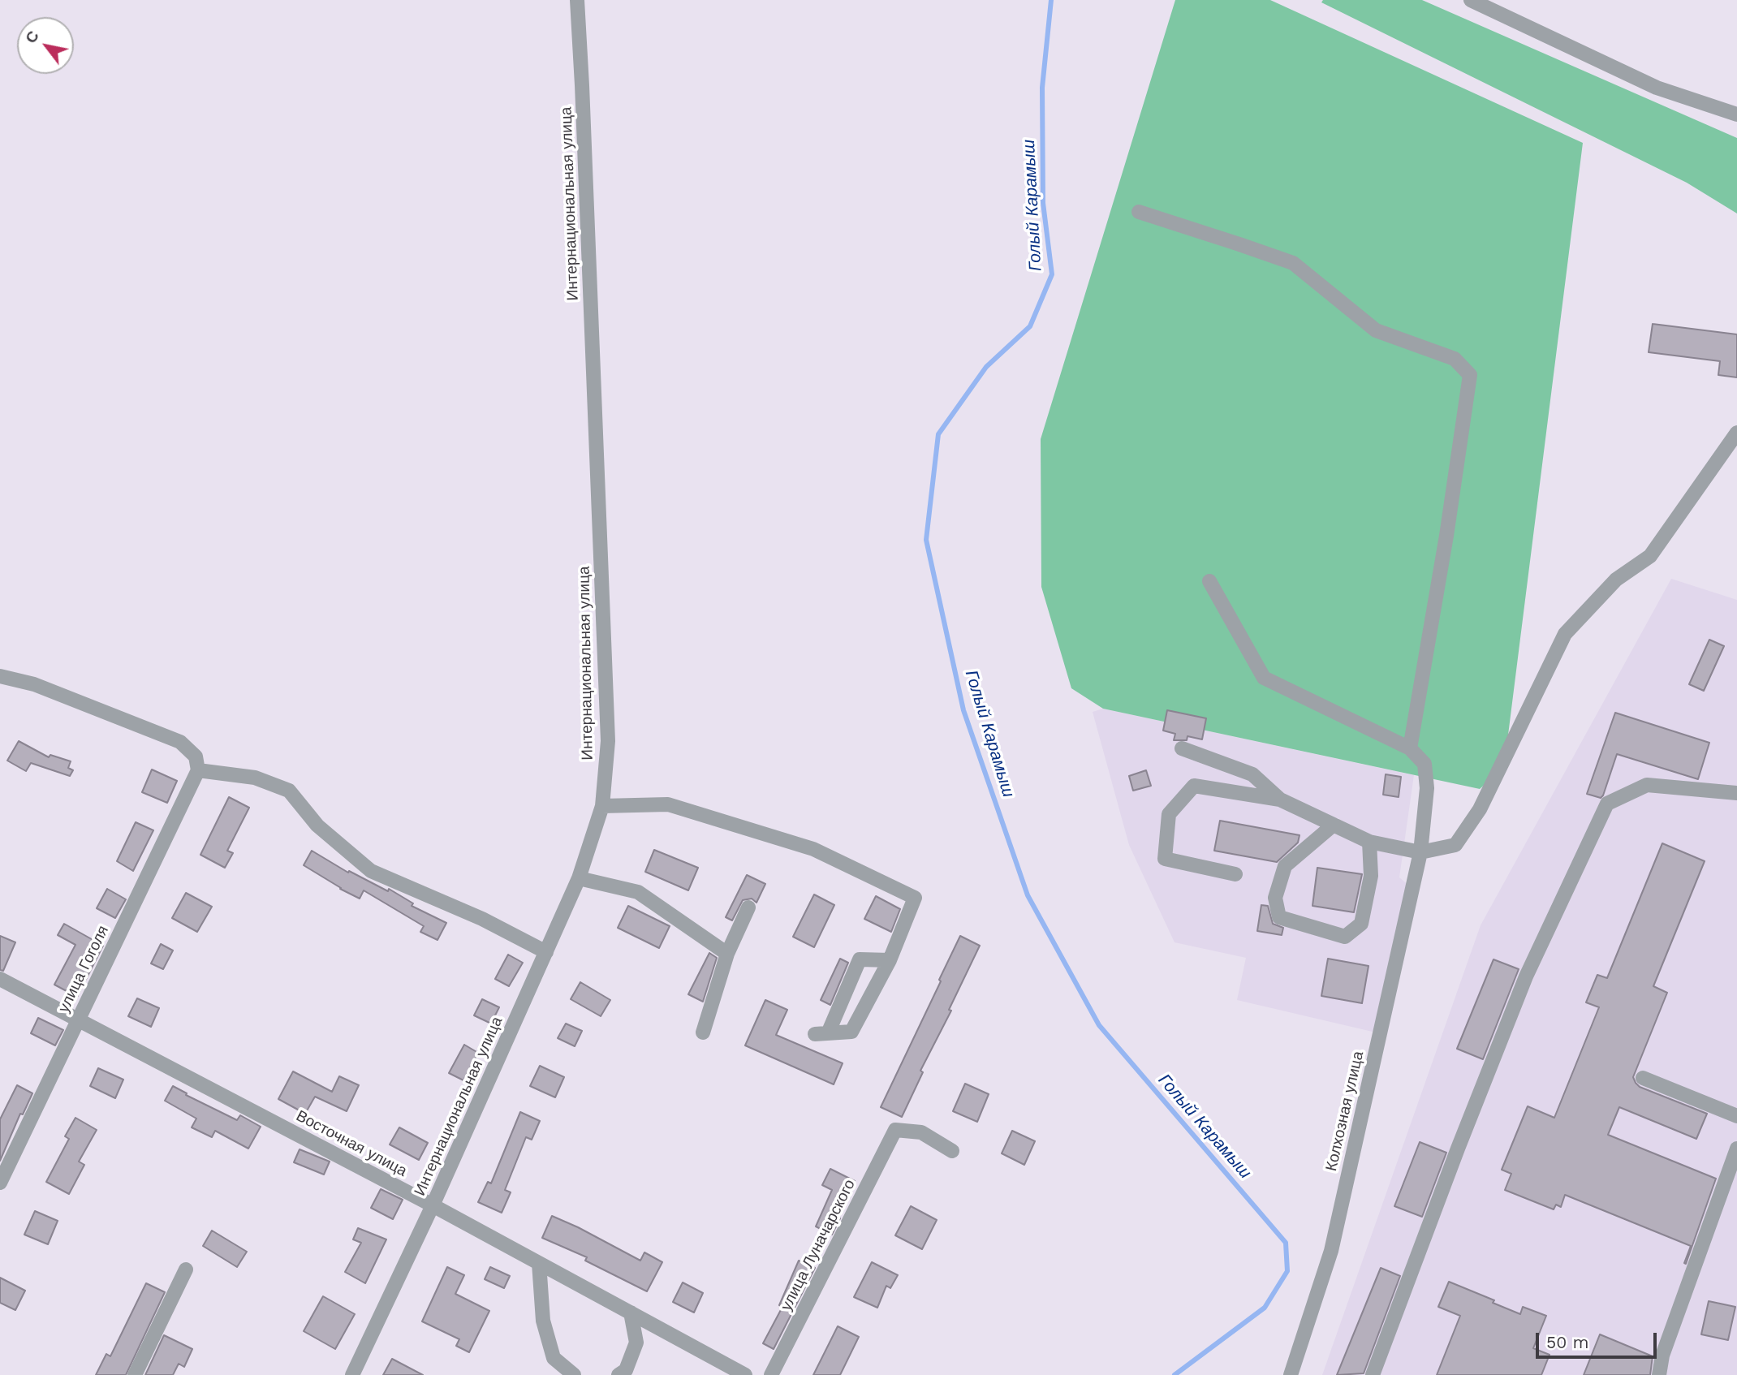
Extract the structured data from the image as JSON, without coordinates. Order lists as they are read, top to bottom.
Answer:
{
  "streets": {
    "street": [
      "Интернациональная улица",
      "улица Гоголя",
      "Колхозная улица",
      "Восточная улица",
      "улица Луначарского"
    ]
  },
  "crossings": [
    ["Интернациональная улица", "Восточная улица"],
    ["улица Гоголя", "Восточная улица"]
  ],
  "water": ["Голый Карамыш"],
  "scale_bar": "50 m",
  "north": "top left"
}
